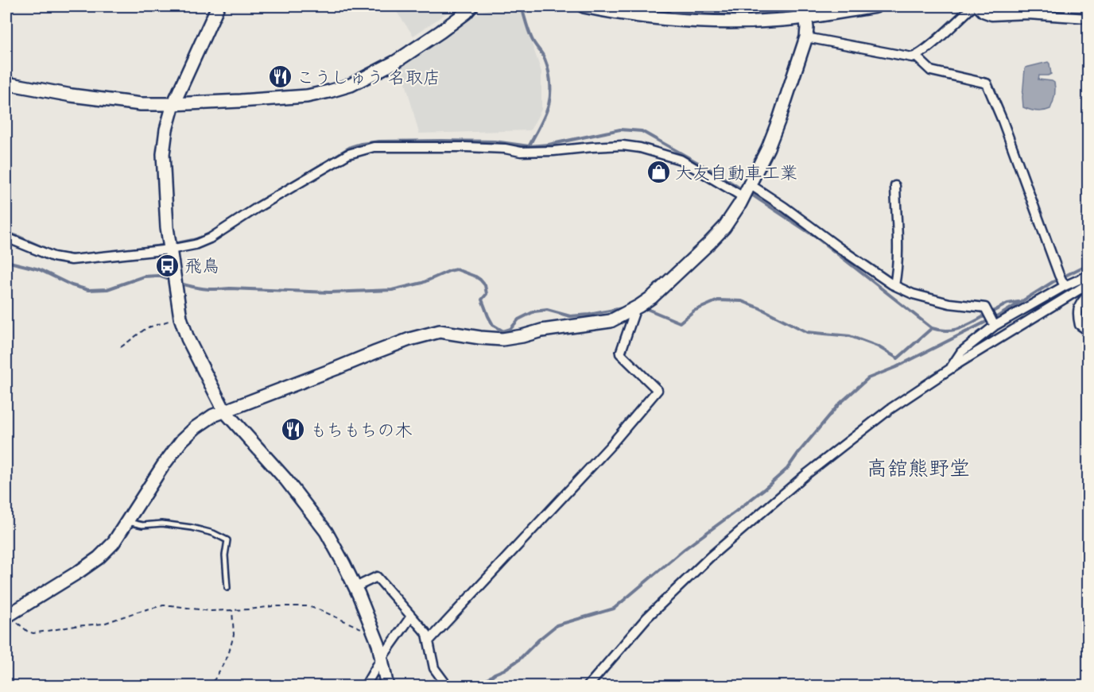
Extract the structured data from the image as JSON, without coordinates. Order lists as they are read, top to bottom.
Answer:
{
  "districts": ["高舘熊野堂"],
  "places": {
    "restaurant": ["こうしゅう 名取店", "もちもちの木"],
    "shop": ["大友自動車工業"],
    "bus stop": ["飛鳥"]
  }
}
